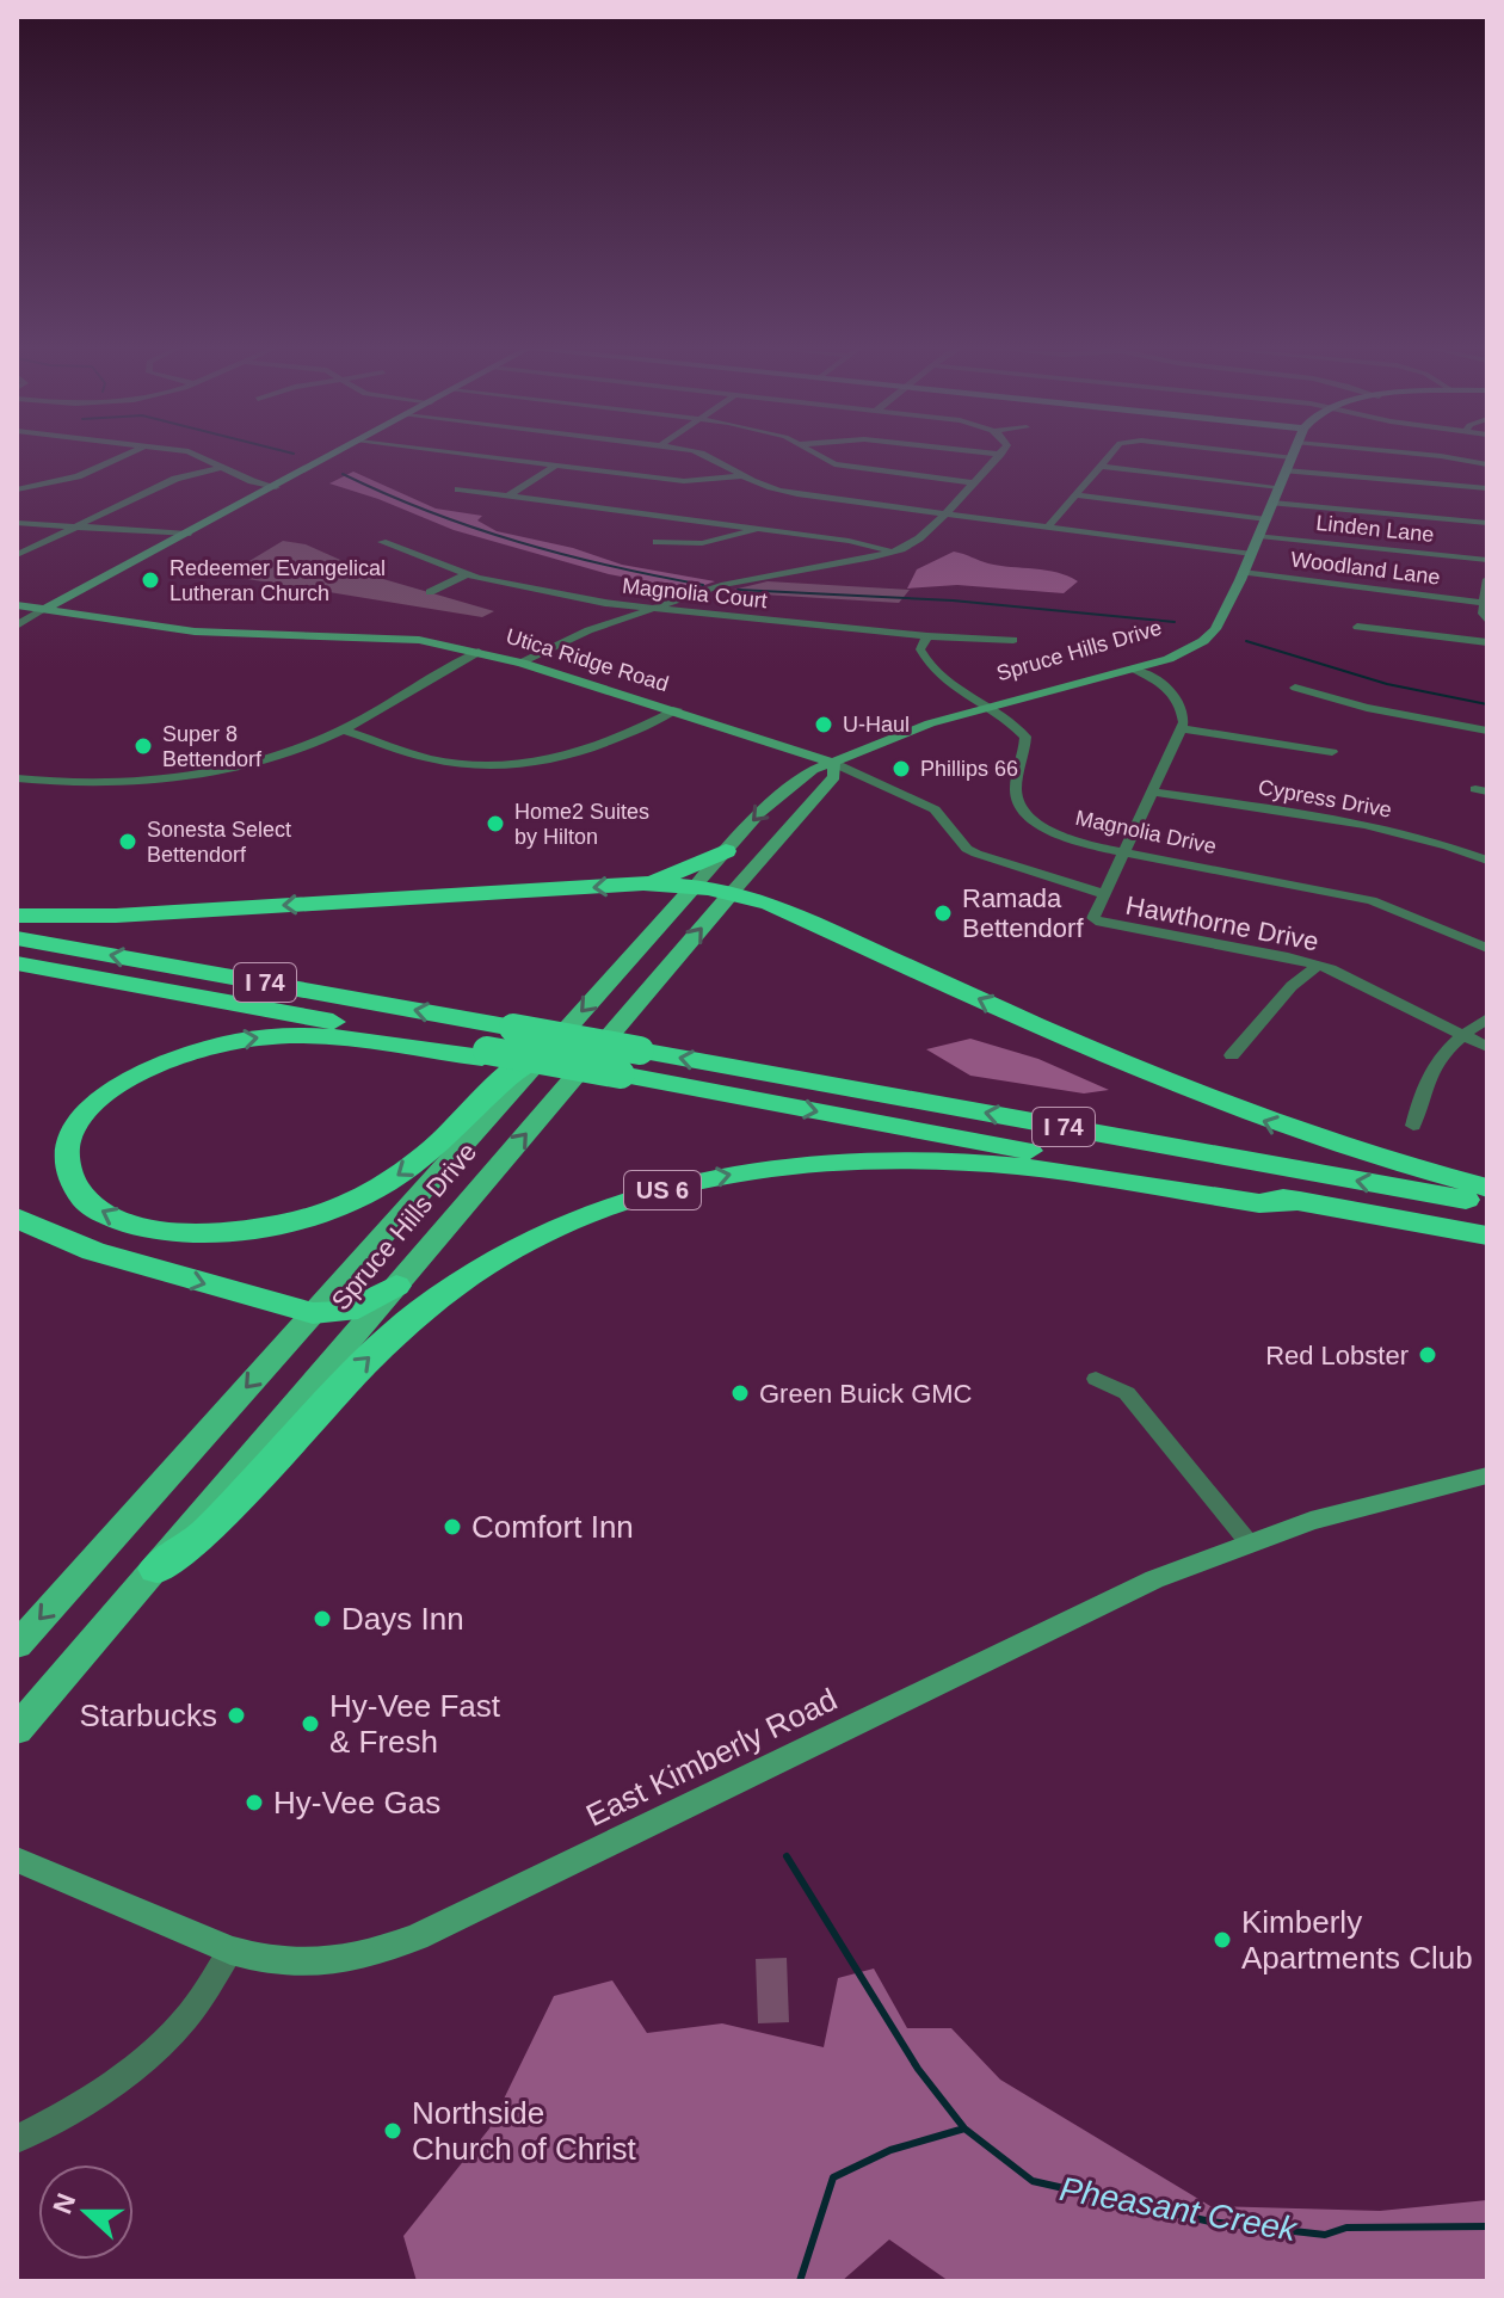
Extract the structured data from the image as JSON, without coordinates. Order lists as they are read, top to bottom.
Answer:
{
  "streets": {
    "highway": ["I 74", "US 6"],
    "main road": ["Spruce Hills Drive", "Utica Ridge Road", "East Kimberly Road"],
    "street": [
      "Linden Lane",
      "Woodland Lane",
      "Magnolia Court",
      "Cypress Drive",
      "Magnolia Drive",
      "Hawthorne Drive"
    ]
  },
  "crossings": [
    ["Linden Lane", "Spruce Hills Drive"],
    ["Woodland Lane", "Spruce Hills Drive"],
    ["Magnolia Court", "Magnolia Drive"],
    ["Spruce Hills Drive", "Utica Ridge Road"],
    ["Spruce Hills Drive", "Magnolia Drive"],
    ["Spruce Hills Drive", "I 74"],
    ["Spruce Hills Drive", "US 6"],
    ["Utica Ridge Road", "Hawthorne Drive"],
    ["I 74", "US 6"]
  ],
  "water": ["Pheasant Creek"],
  "places": [
    "Redeemer Evangelical Lutheran Church",
    "U-Haul",
    "Super 8 Bettendorf",
    "Phillips 66",
    "Home2 Suites by Hilton",
    "Sonesta Select Bettendorf",
    "Ramada Bettendorf",
    "Red Lobster",
    "Green Buick GMC",
    "Comfort Inn",
    "Days Inn",
    "Starbucks",
    "Hy-Vee Fast & Fresh",
    "Hy-Vee Gas",
    "Kimberly Apartments Club",
    "Northside Church of Christ"
  ],
  "north": "left"
}
